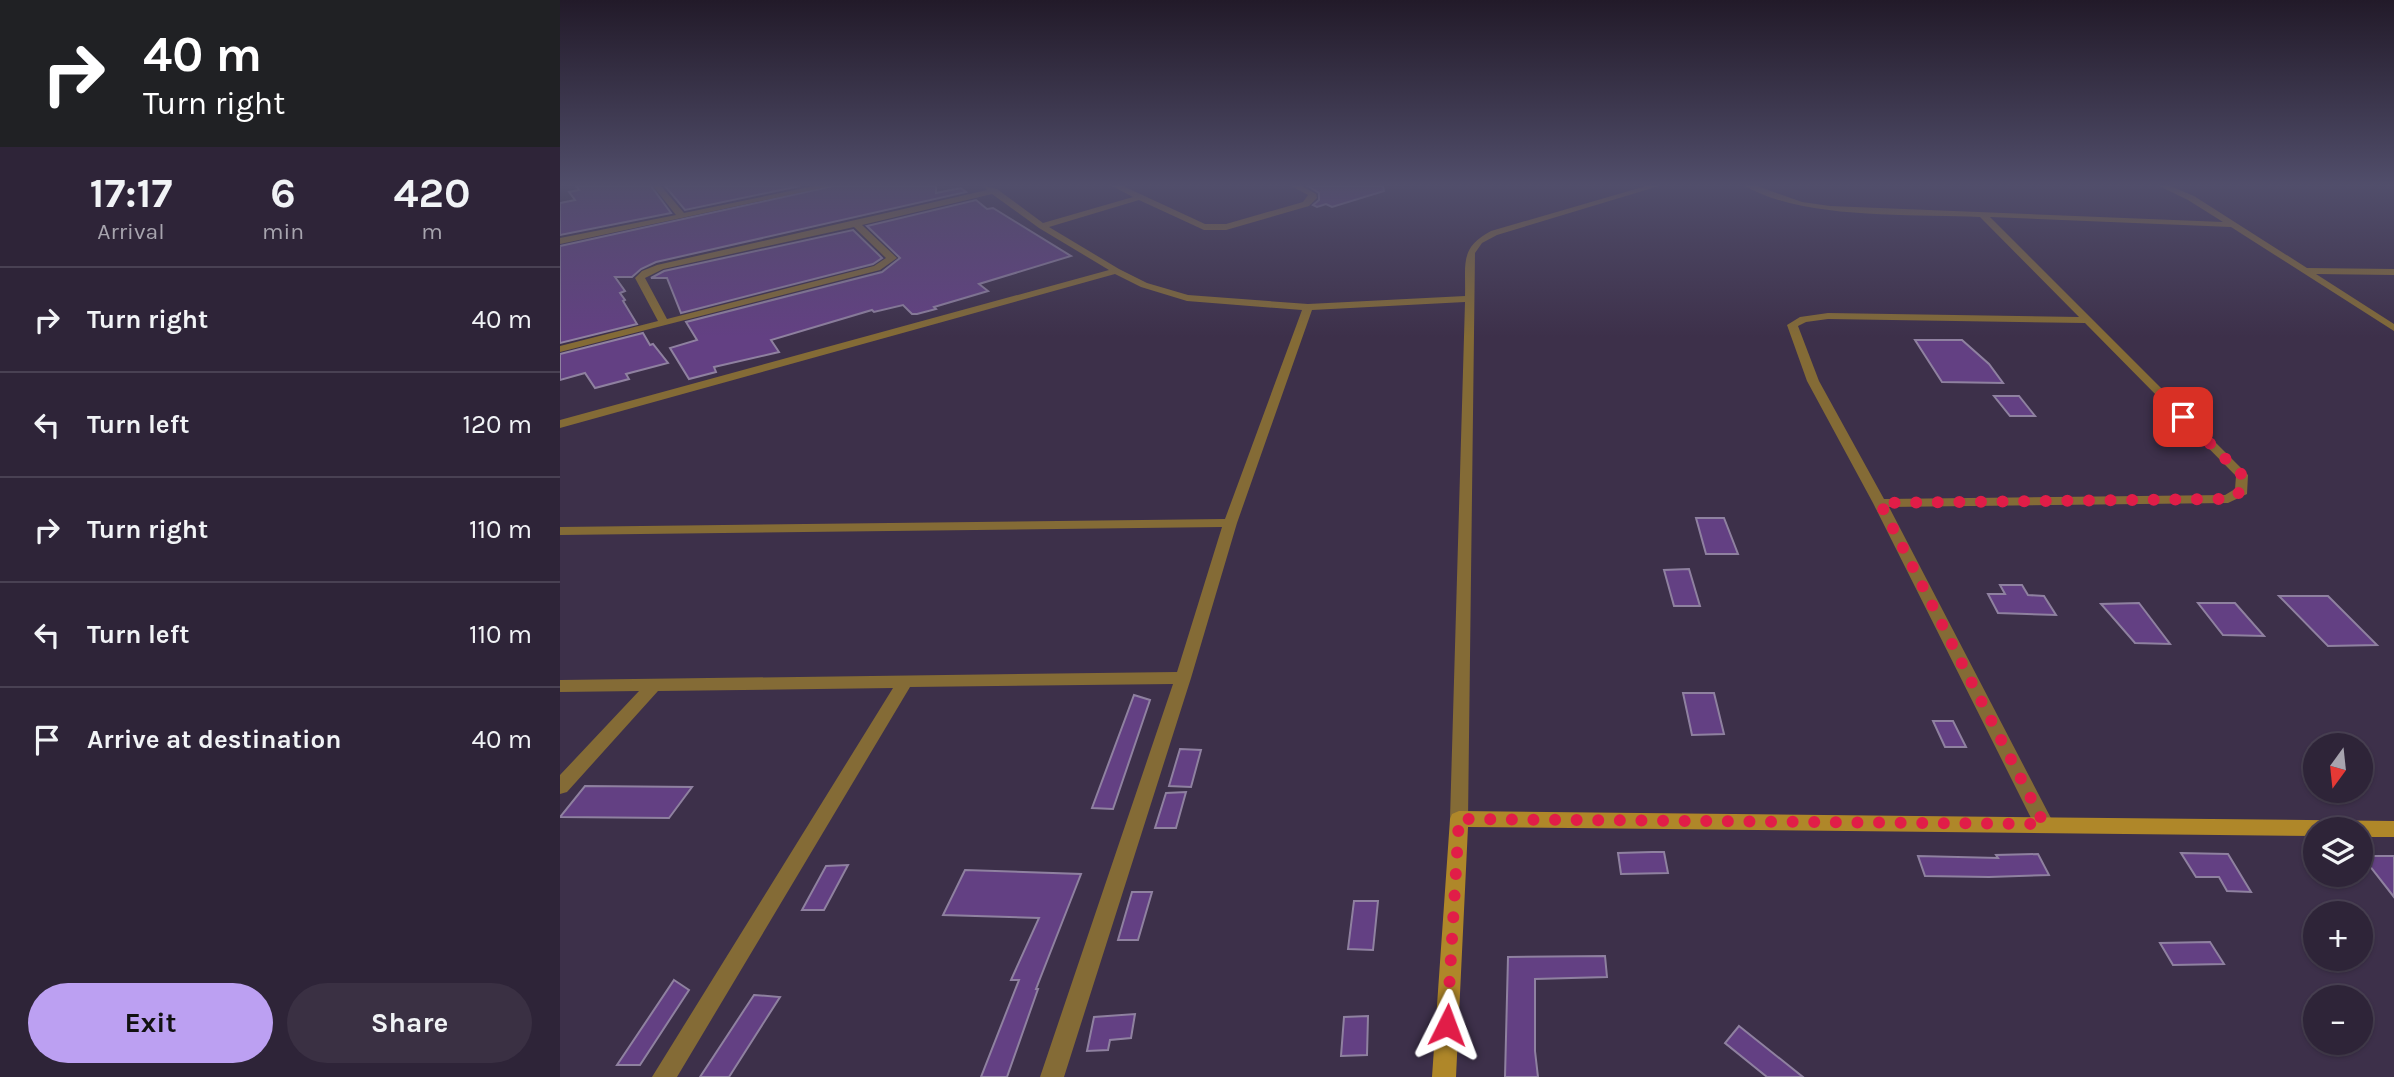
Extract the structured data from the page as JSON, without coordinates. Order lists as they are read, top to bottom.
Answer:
{
  "north": "bottom",
  "page": {
    "turn": ["40 m", "Turn right"],
    "eta": [
      "17:17",
      "Arrival",
      "6",
      "min",
      "420",
      "m"
    ],
    "list": [
      {
        "name": "Turn right",
        "value": "40 m"
      },
      {
        "name": "Turn left",
        "value": "120 m"
      },
      {
        "name": "Turn right",
        "value": "110 m"
      },
      {
        "name": "Turn left",
        "value": "110 m"
      },
      {
        "name": "Arrive at destination",
        "value": "40 m"
      }
    ],
    "map_buttons": ["+", "−"],
    "buttons": ["Exit", "Share"]
  }
}
